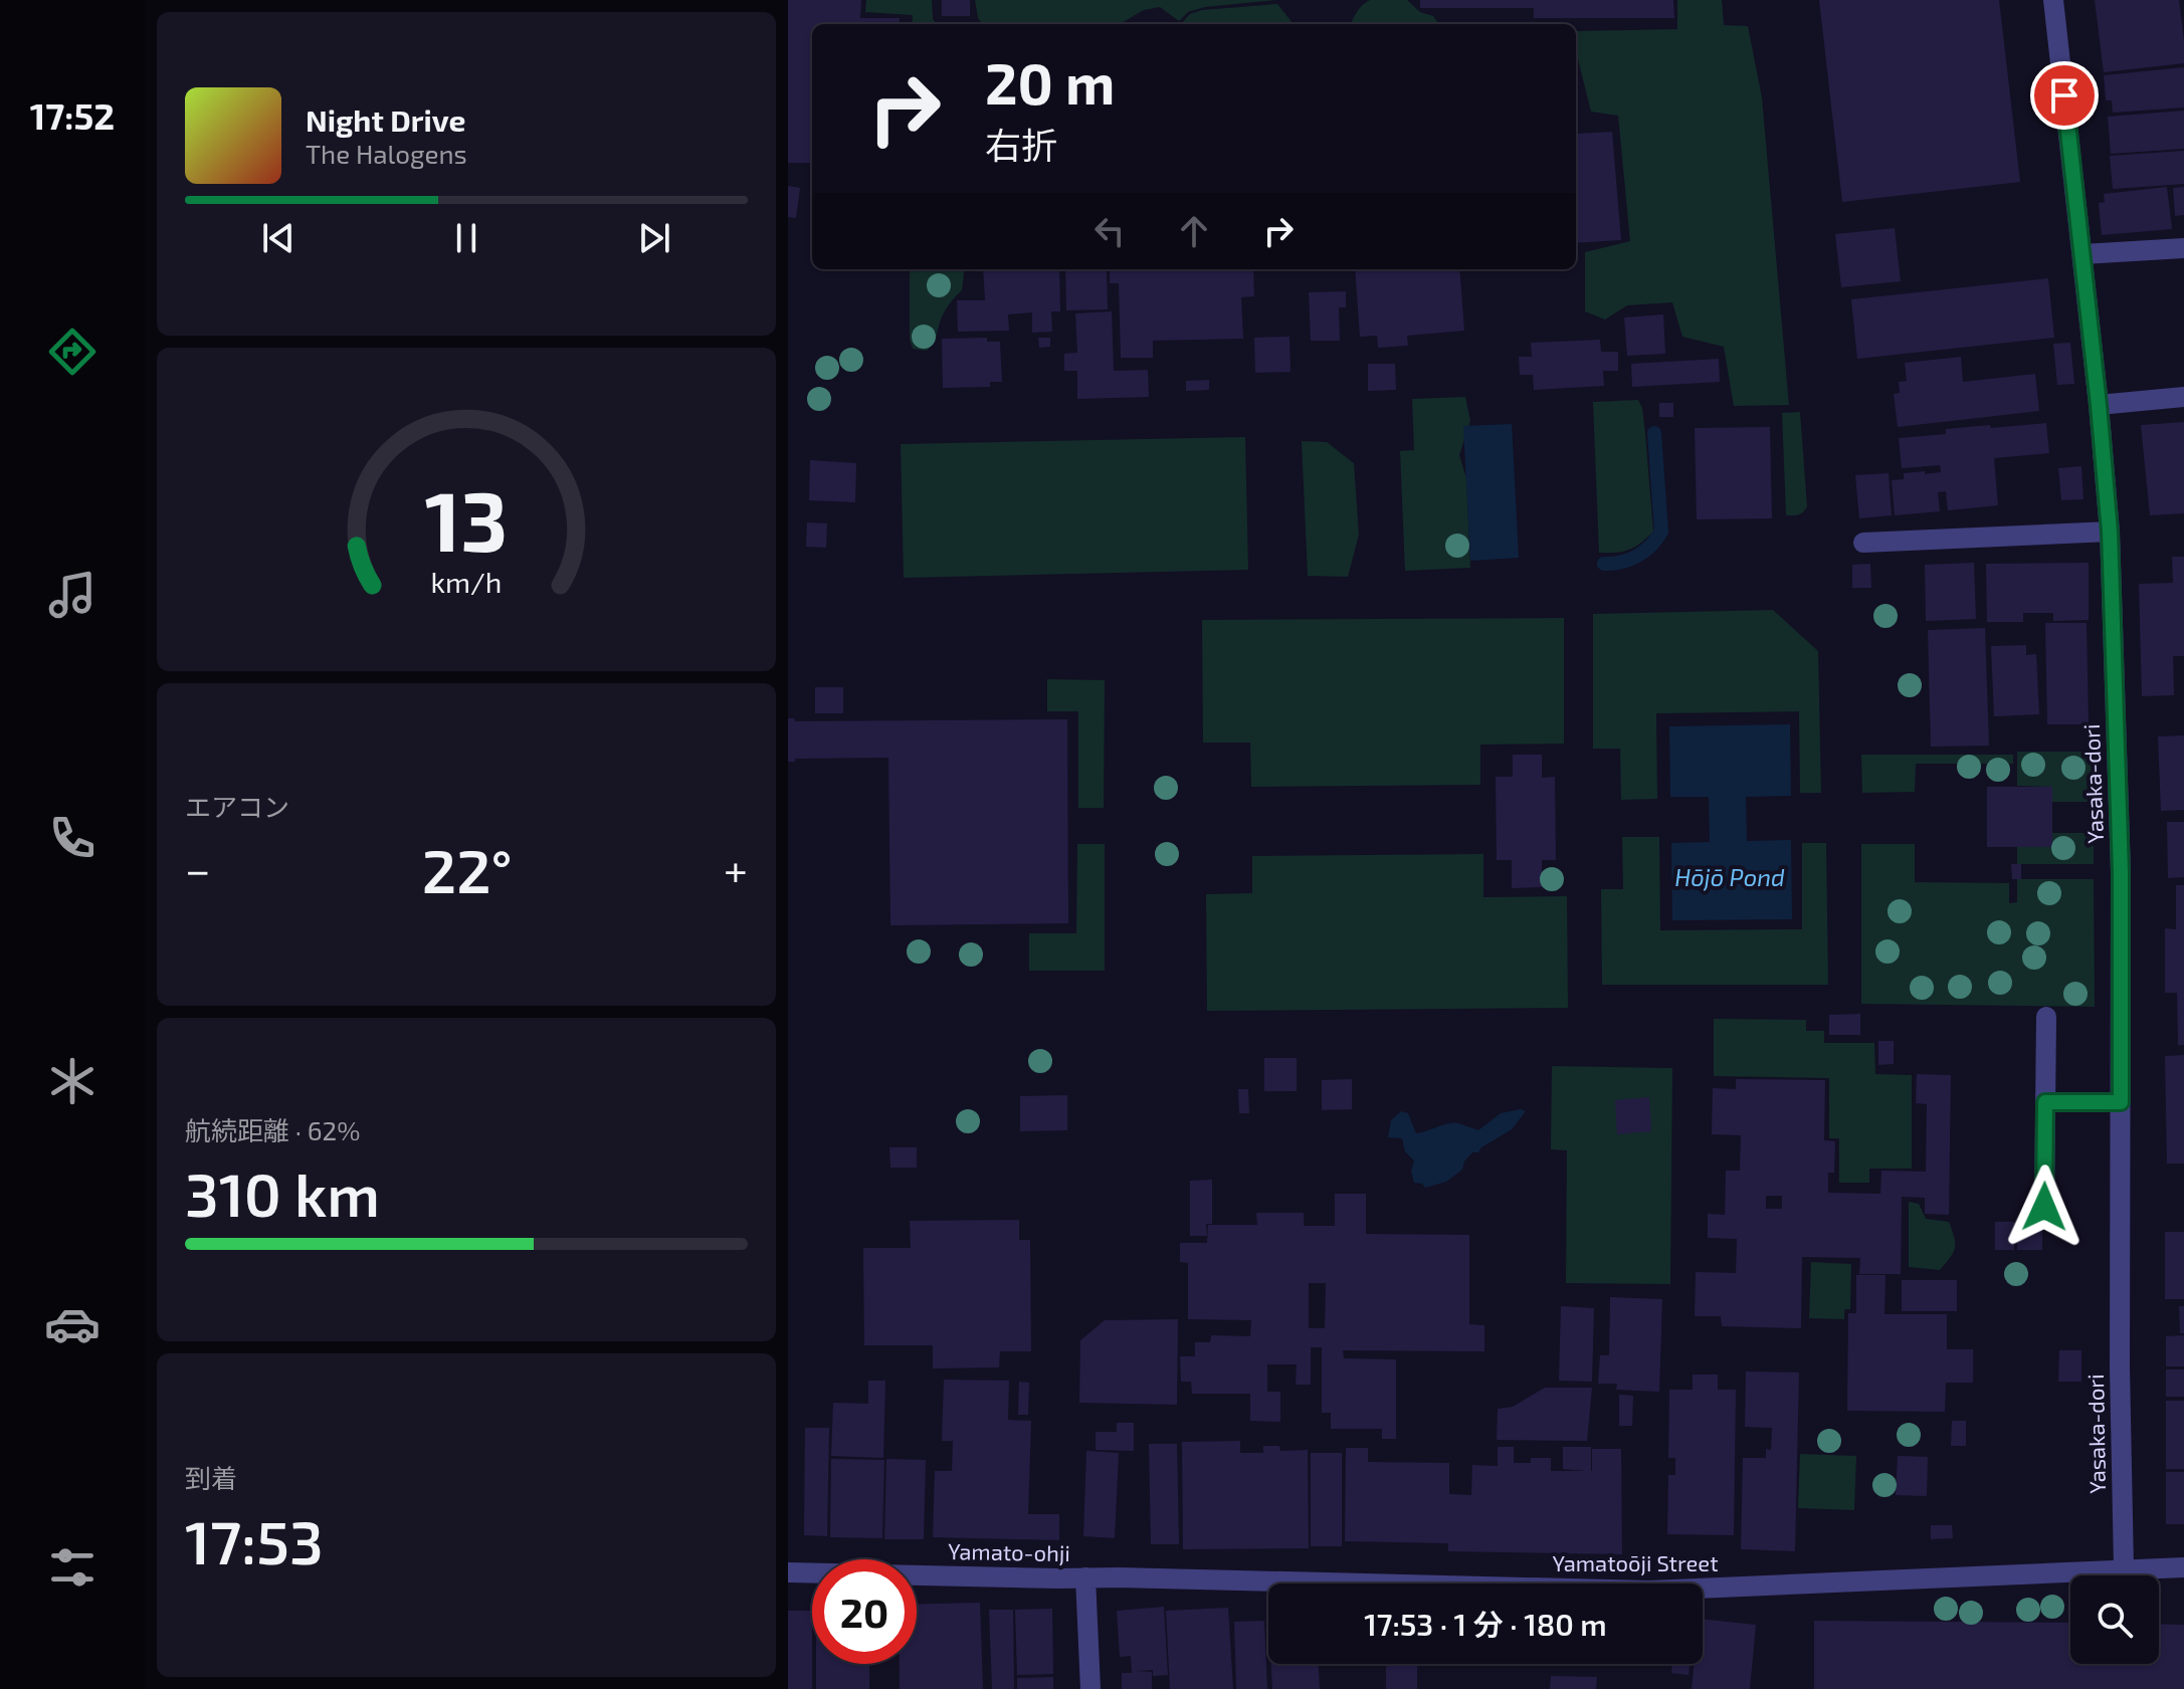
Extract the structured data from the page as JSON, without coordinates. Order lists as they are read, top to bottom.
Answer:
{
  "streets": {
    "street": ["Yasaka-dori", "Yamato-ohji", "Yamatoōji Street"]
  },
  "crossings": [
    ["Yasaka-dori", "Yamatoōji Street"],
    ["Yamato-ohji", "Yamatoōji Street"]
  ],
  "water": ["Hōjō Pond"],
  "page": {
    "tabs": "17:52",
    "turn": ["20 m", "右折"],
    "song": ["Night Drive", "The Halogens"],
    "tile": [
      "エアコン",
      ["航続距離 · 62%", "310 km"],
      ["到着", "17:53"]
    ],
    "heat": ["−", "22°", "+"],
    "limit": "20",
    "trip": "17:53 · 1 分 · 180 m",
    "gauge": ["13", "km/h"]
  }
}
